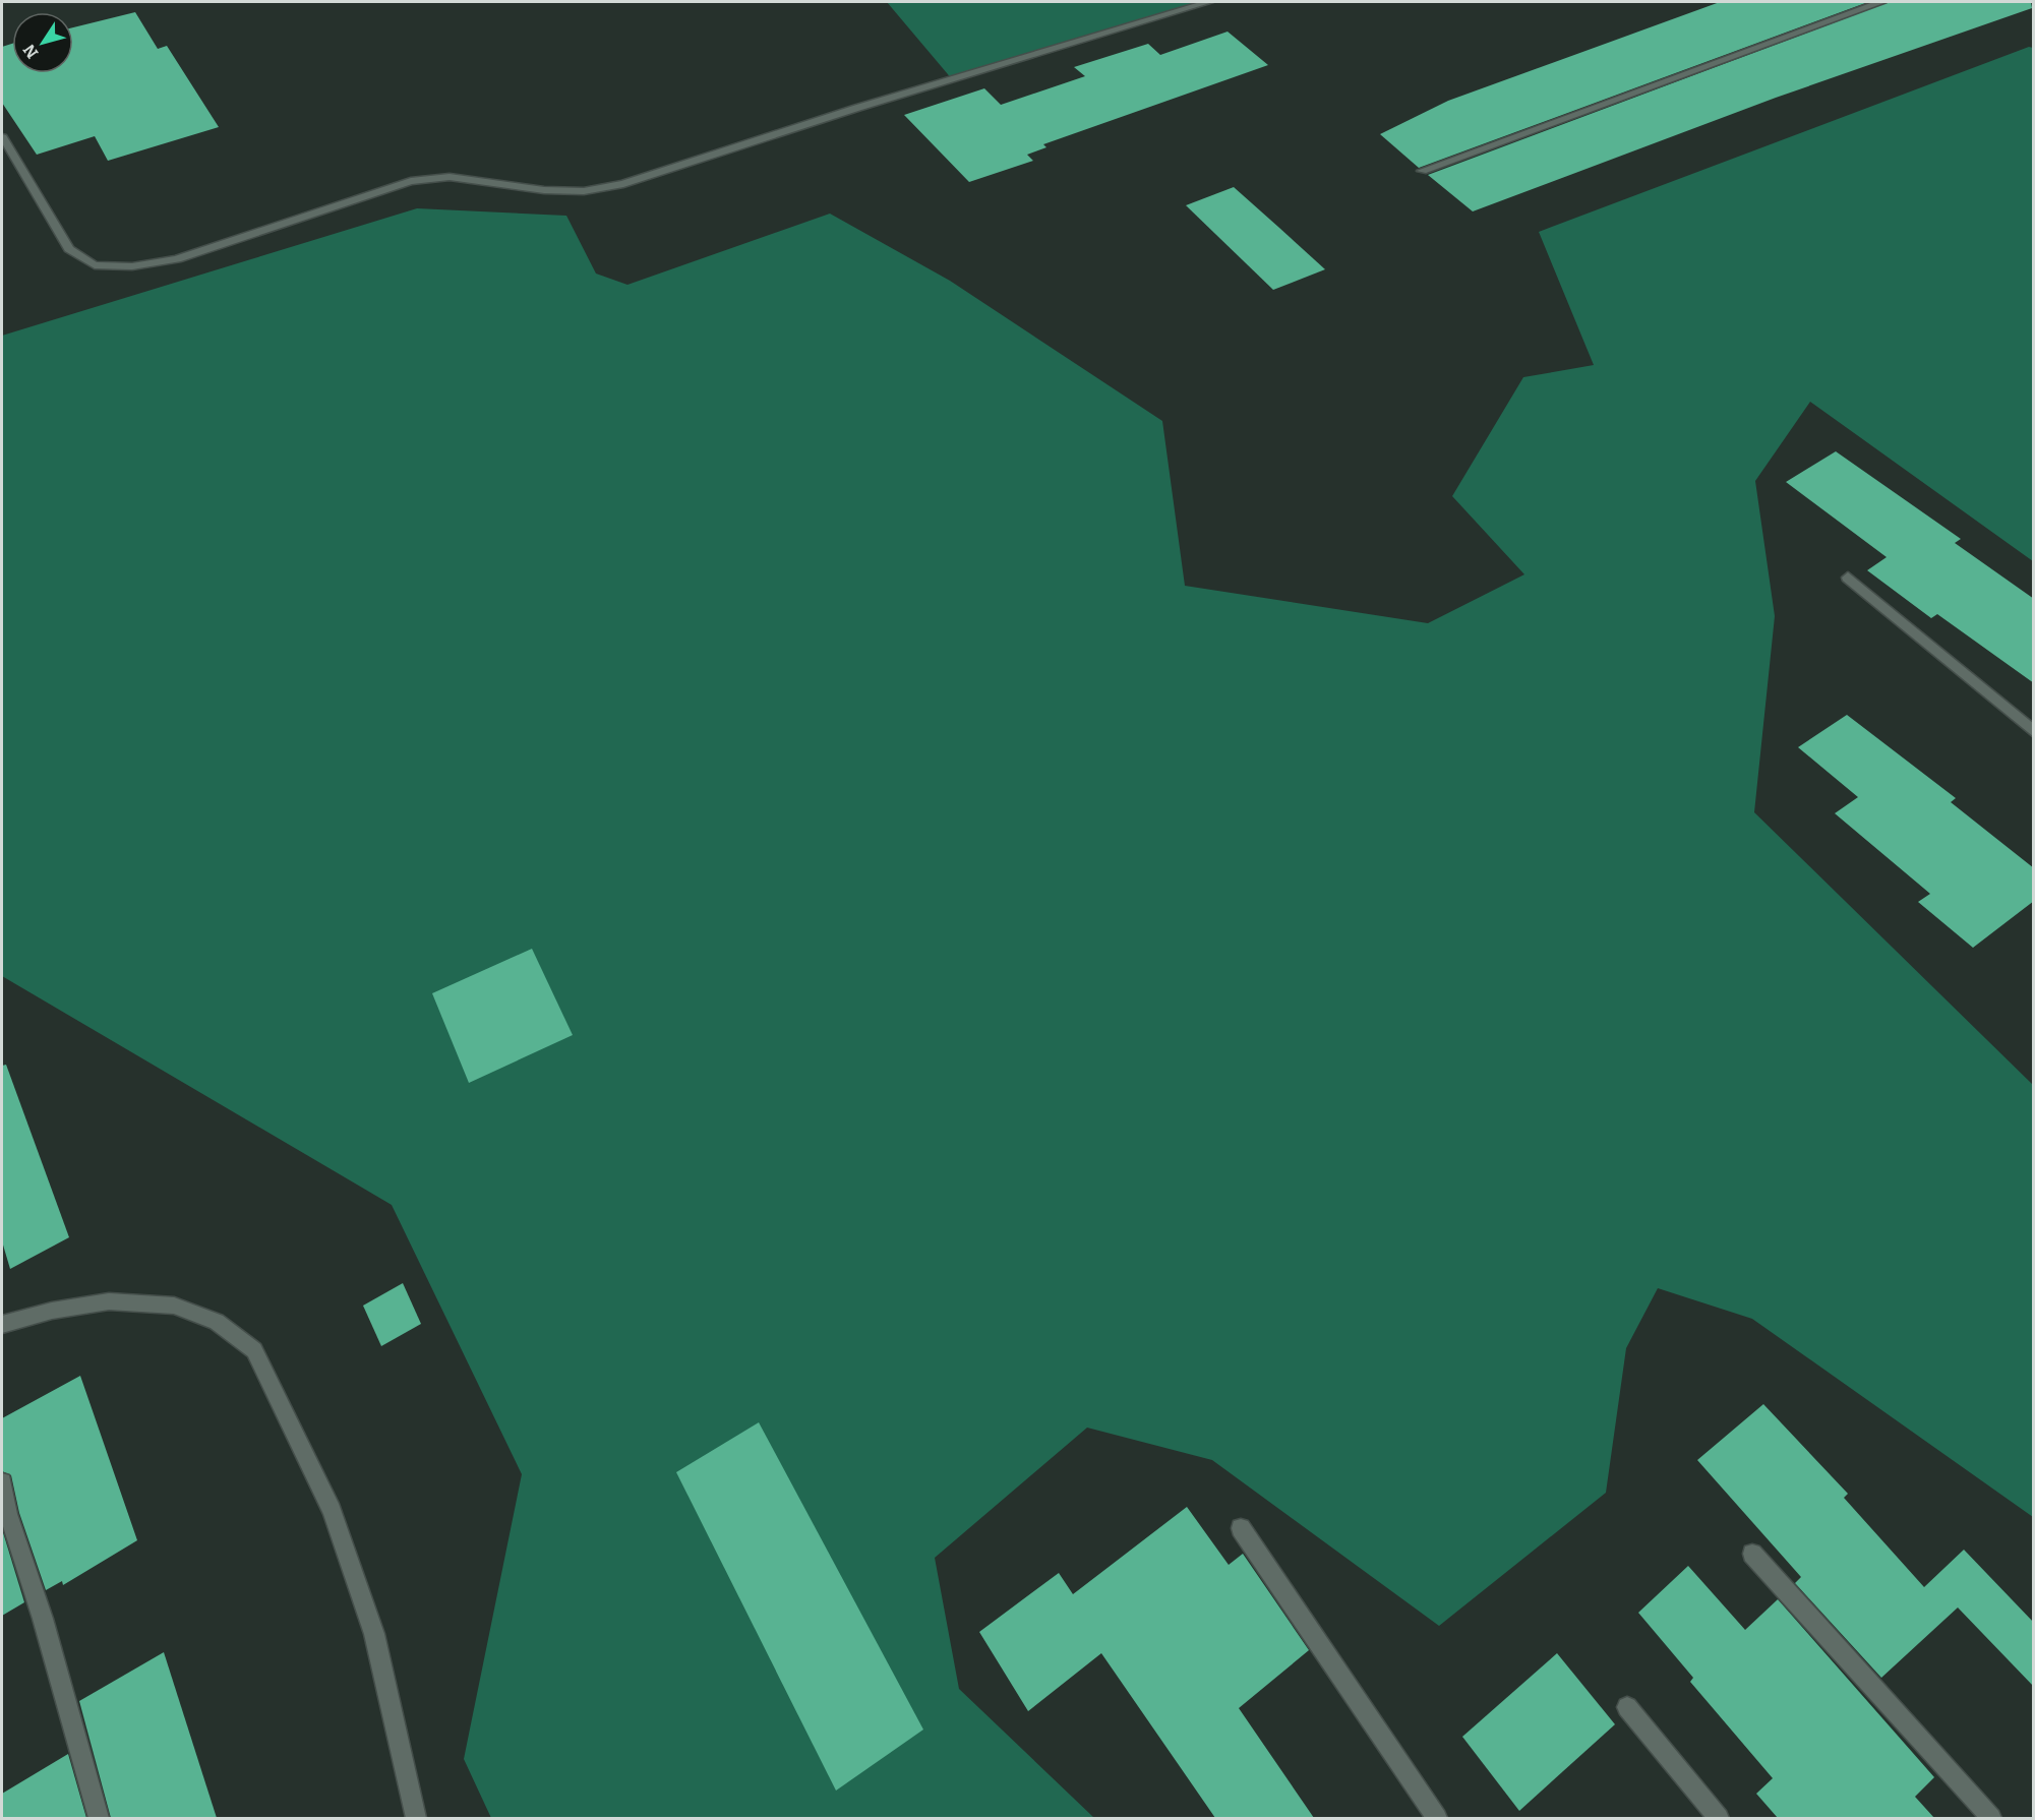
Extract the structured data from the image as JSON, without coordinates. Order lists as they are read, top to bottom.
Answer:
{
  "north": "bottom left"
}
